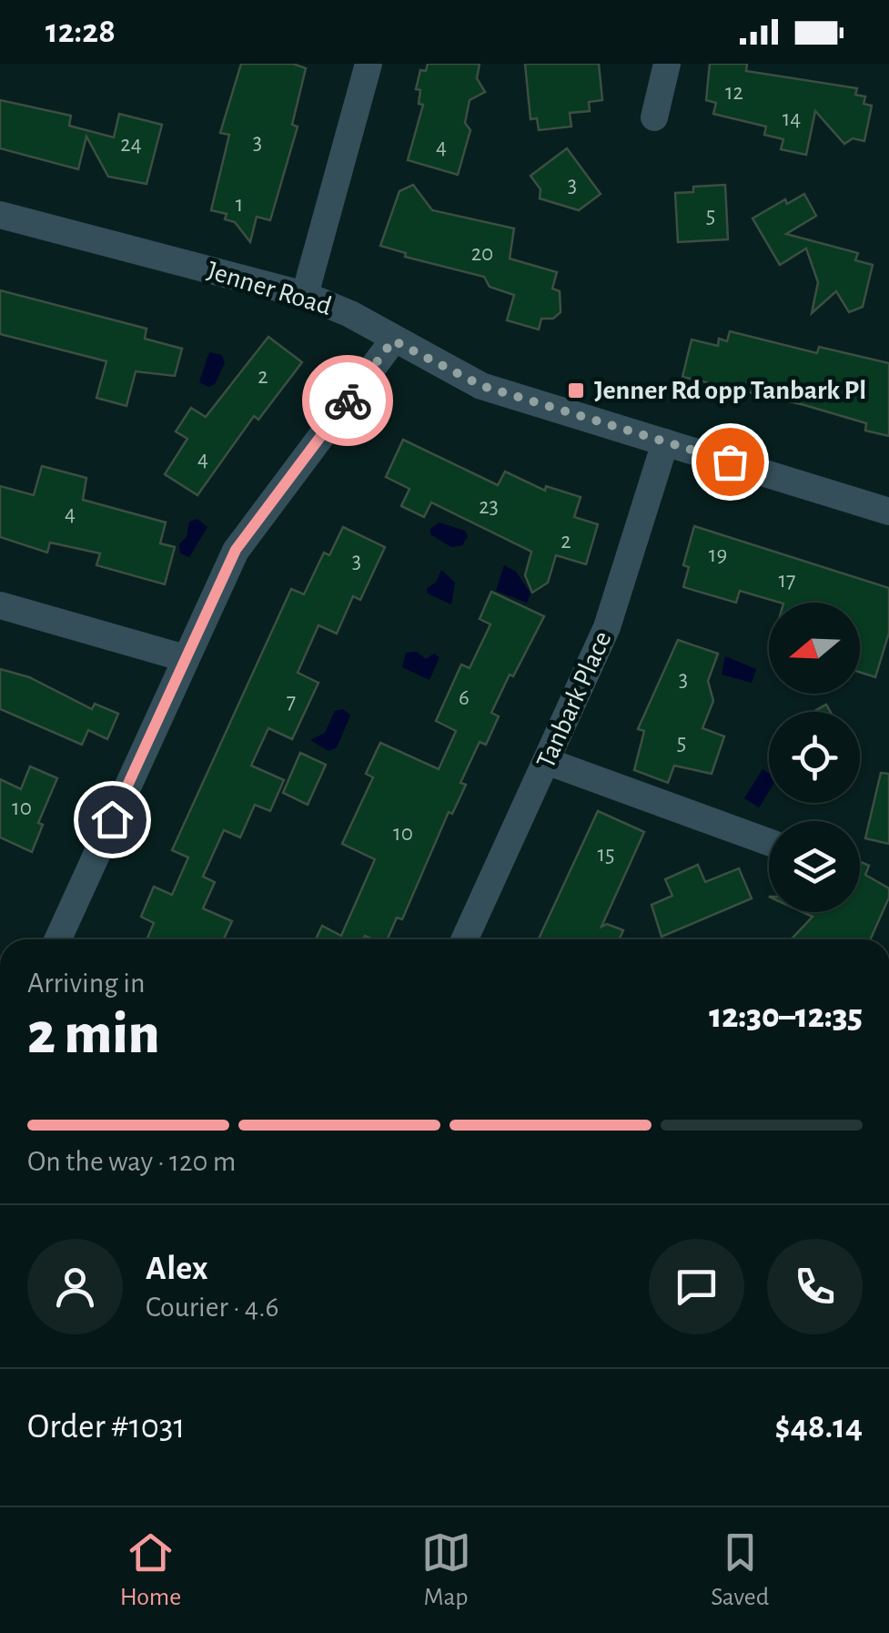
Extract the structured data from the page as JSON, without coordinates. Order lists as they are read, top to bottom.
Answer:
{
  "streets": {
    "street": ["Jenner Road", "Tanbark Place"]
  },
  "crossings": [
    ["Jenner Road", "Tanbark Place"]
  ],
  "places": {
    "transit": ["Jenner Rd opp Tanbark Pl"]
  },
  "house_numbers": [
    "12",
    "14",
    "3",
    "24",
    "4",
    "3",
    "1",
    "5",
    "20",
    "2",
    "4",
    "23",
    "4",
    "2",
    "19",
    "3",
    "17",
    "3",
    "6",
    "7",
    "5",
    "10",
    "10",
    "15"
  ],
  "north": "left",
  "page": {
    "status": "12:28",
    "heading": ["2 min", "Arriving in", "12:30–12:35"],
    "panel": [
      "Alex",
      "Courier · 4.6",
      "Order #1031",
      "$48.14"
    ],
    "bar": "On the way · 120 m",
    "tabs": ["Home", "Map", "Saved"]
  }
}
